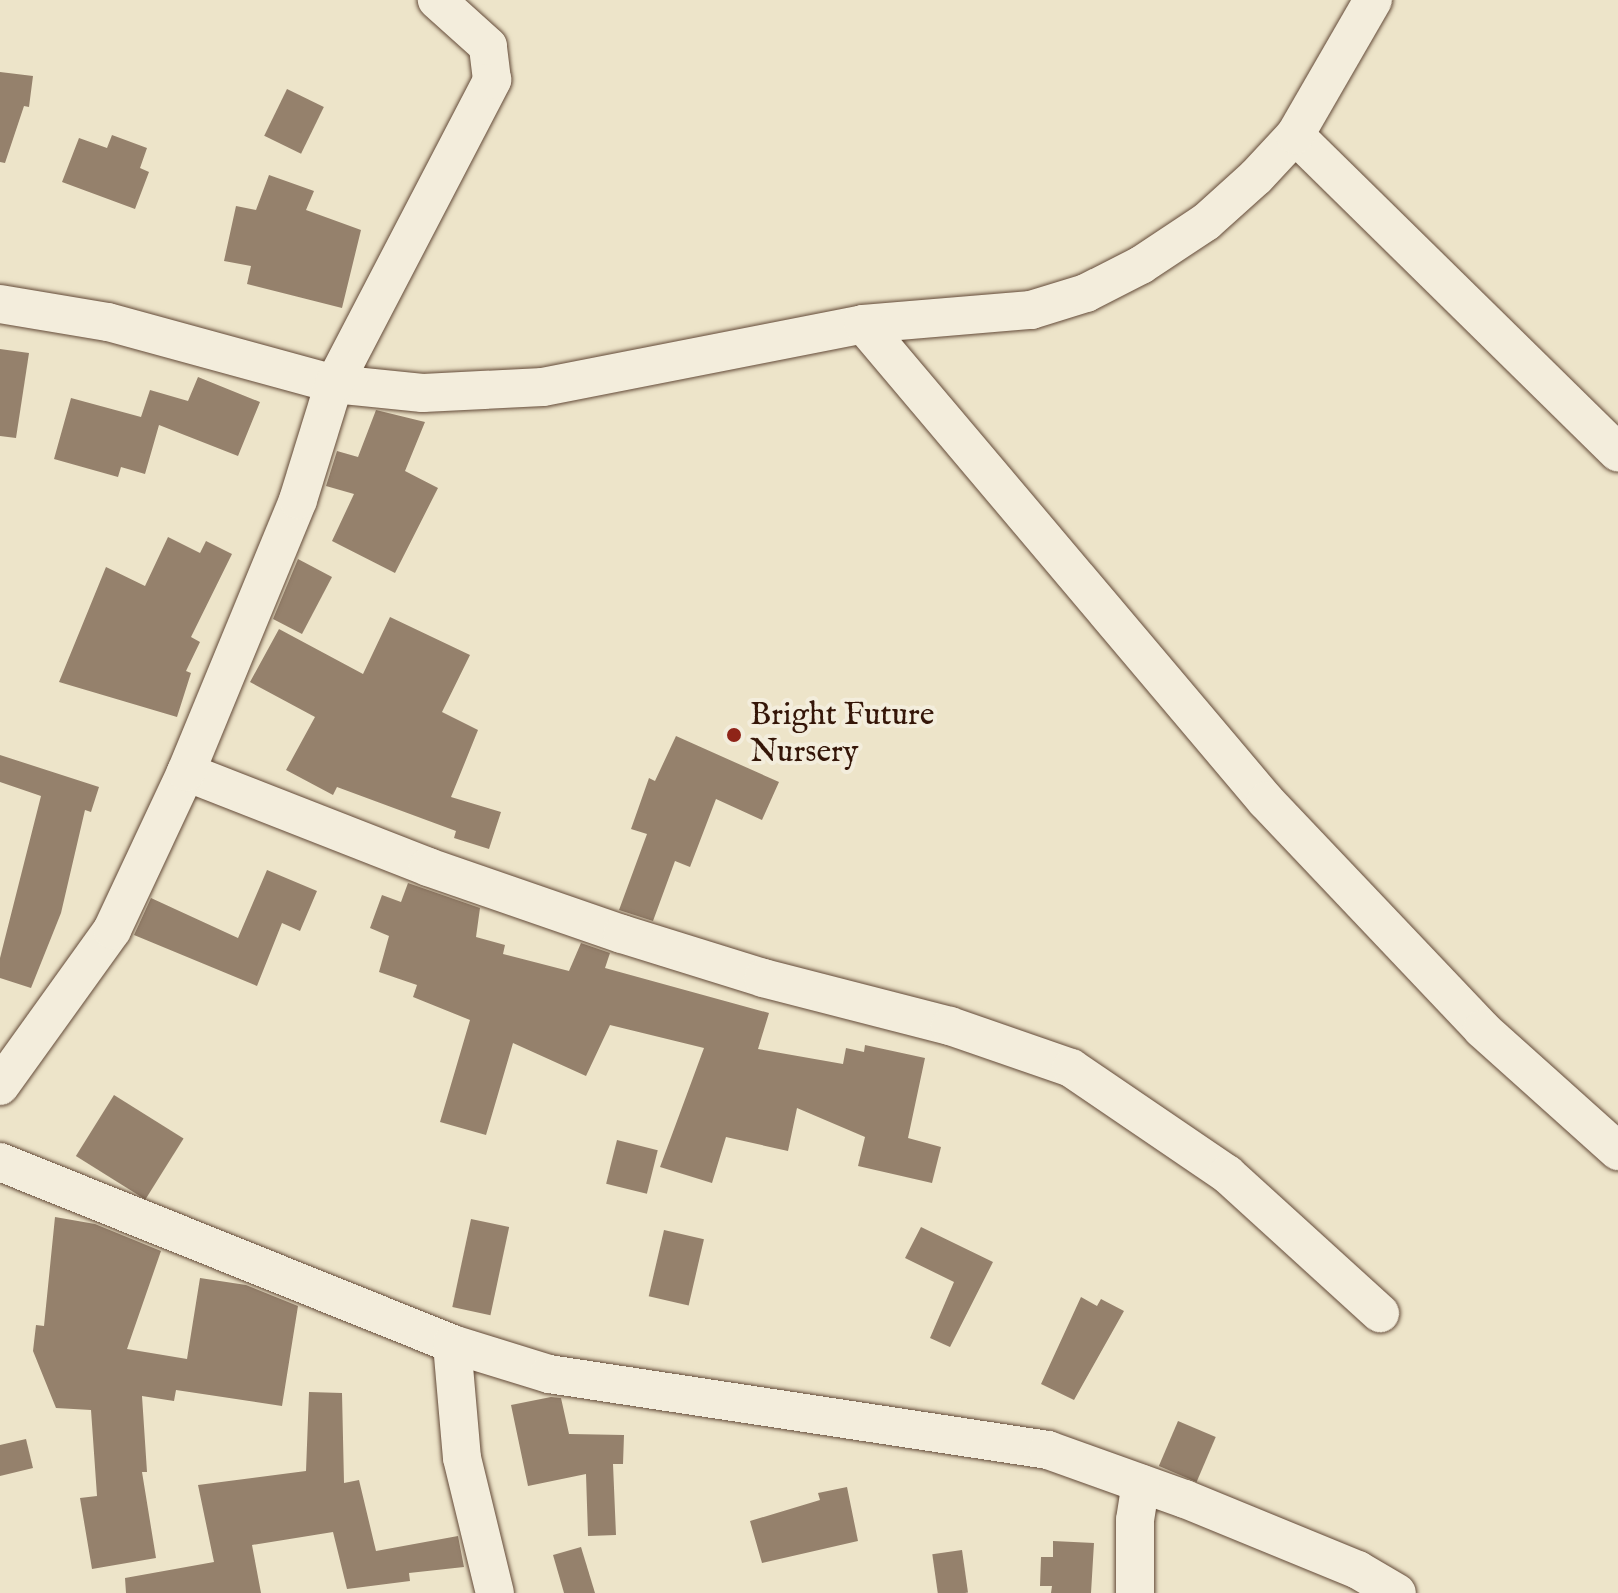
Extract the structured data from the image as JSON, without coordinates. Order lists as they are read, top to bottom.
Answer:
{
  "places": ["Bright Future Nursery"]
}
